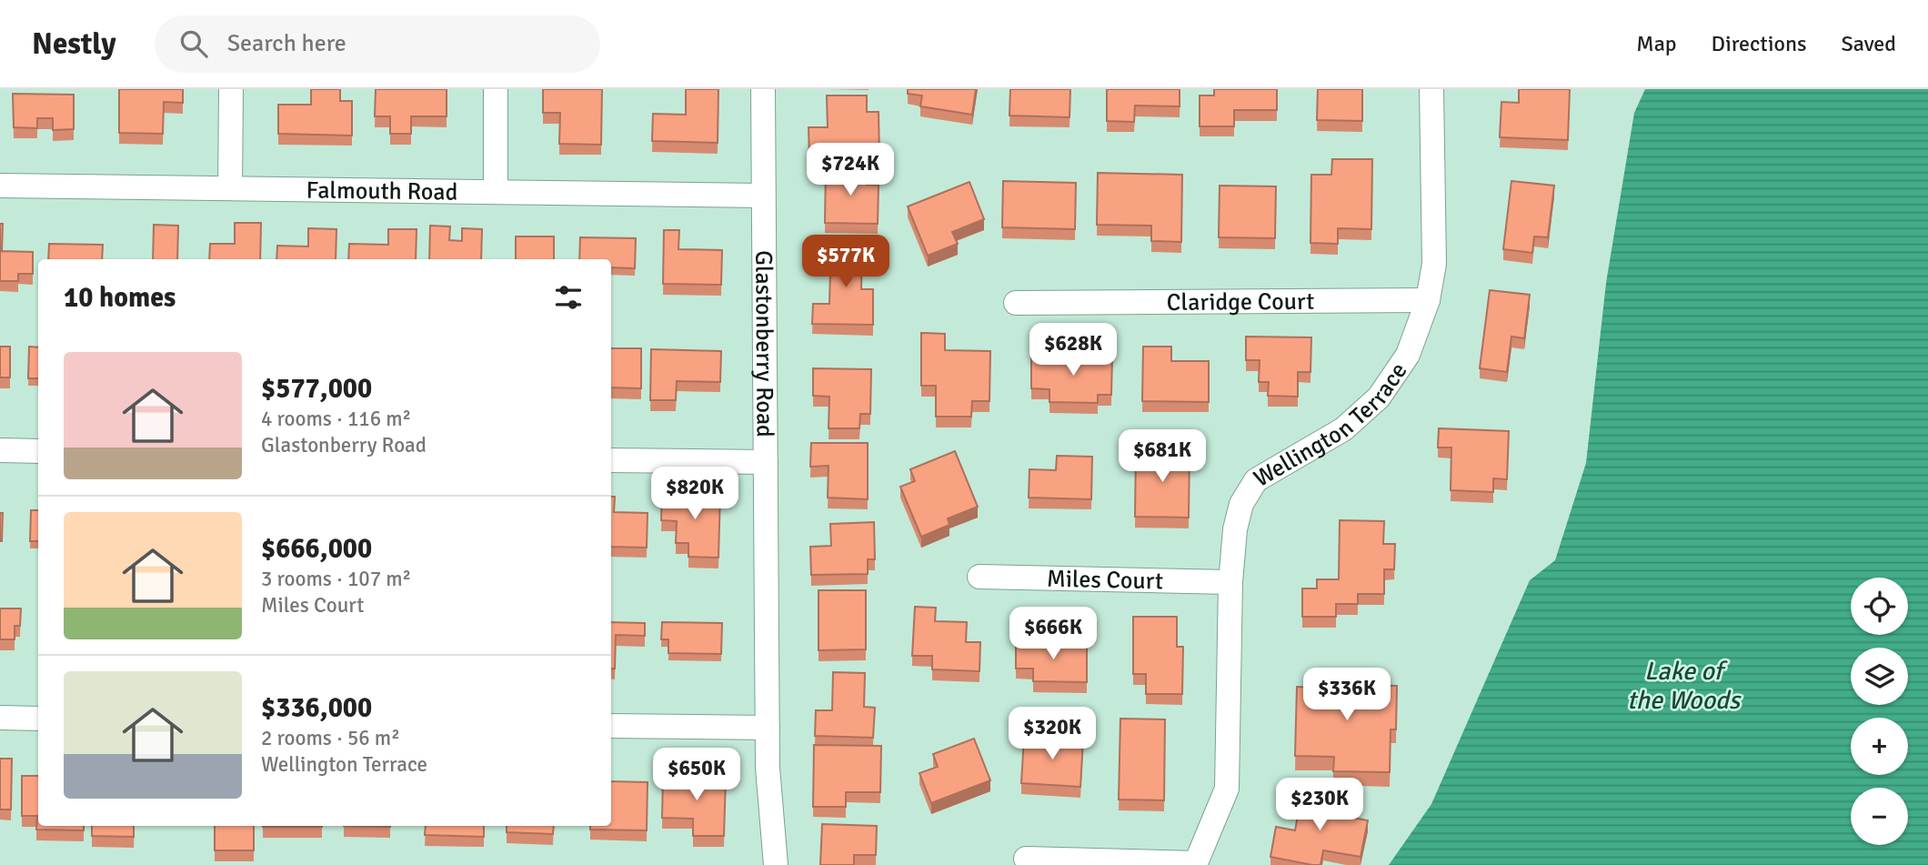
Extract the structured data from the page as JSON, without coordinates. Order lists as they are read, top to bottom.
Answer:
{
  "streets": {
    "street": [
      "Falmouth Road",
      "Claridge Court",
      "Glastonberry Road",
      "Wellington Terrace",
      "Miles Court"
    ]
  },
  "crossings": [
    ["Falmouth Road", "Glastonberry Road"],
    ["Claridge Court", "Wellington Terrace"],
    ["Wellington Terrace", "Miles Court"]
  ],
  "water": ["Lake of the Woods"],
  "page": {
    "header": "Nestly",
    "search": "Search here",
    "nav": ["Map", "Directions", "Saved"],
    "price": [
      "$724K",
      "$577K",
      "$628K",
      "$681K",
      "$820K",
      "$666K",
      "$336K",
      "$320K",
      "$650K",
      "$230K"
    ],
    "heading": "10 homes",
    "list": [
      {
        "name": "$577,000",
        "note": "4 rooms · 116 m² · Glastonberry Road"
      },
      {
        "name": "$666,000",
        "note": "3 rooms · 107 m² · Miles Court"
      },
      {
        "name": "$336,000",
        "note": "2 rooms · 56 m² · Wellington Terrace"
      }
    ],
    "map_buttons": ["+", "−"]
  }
}
